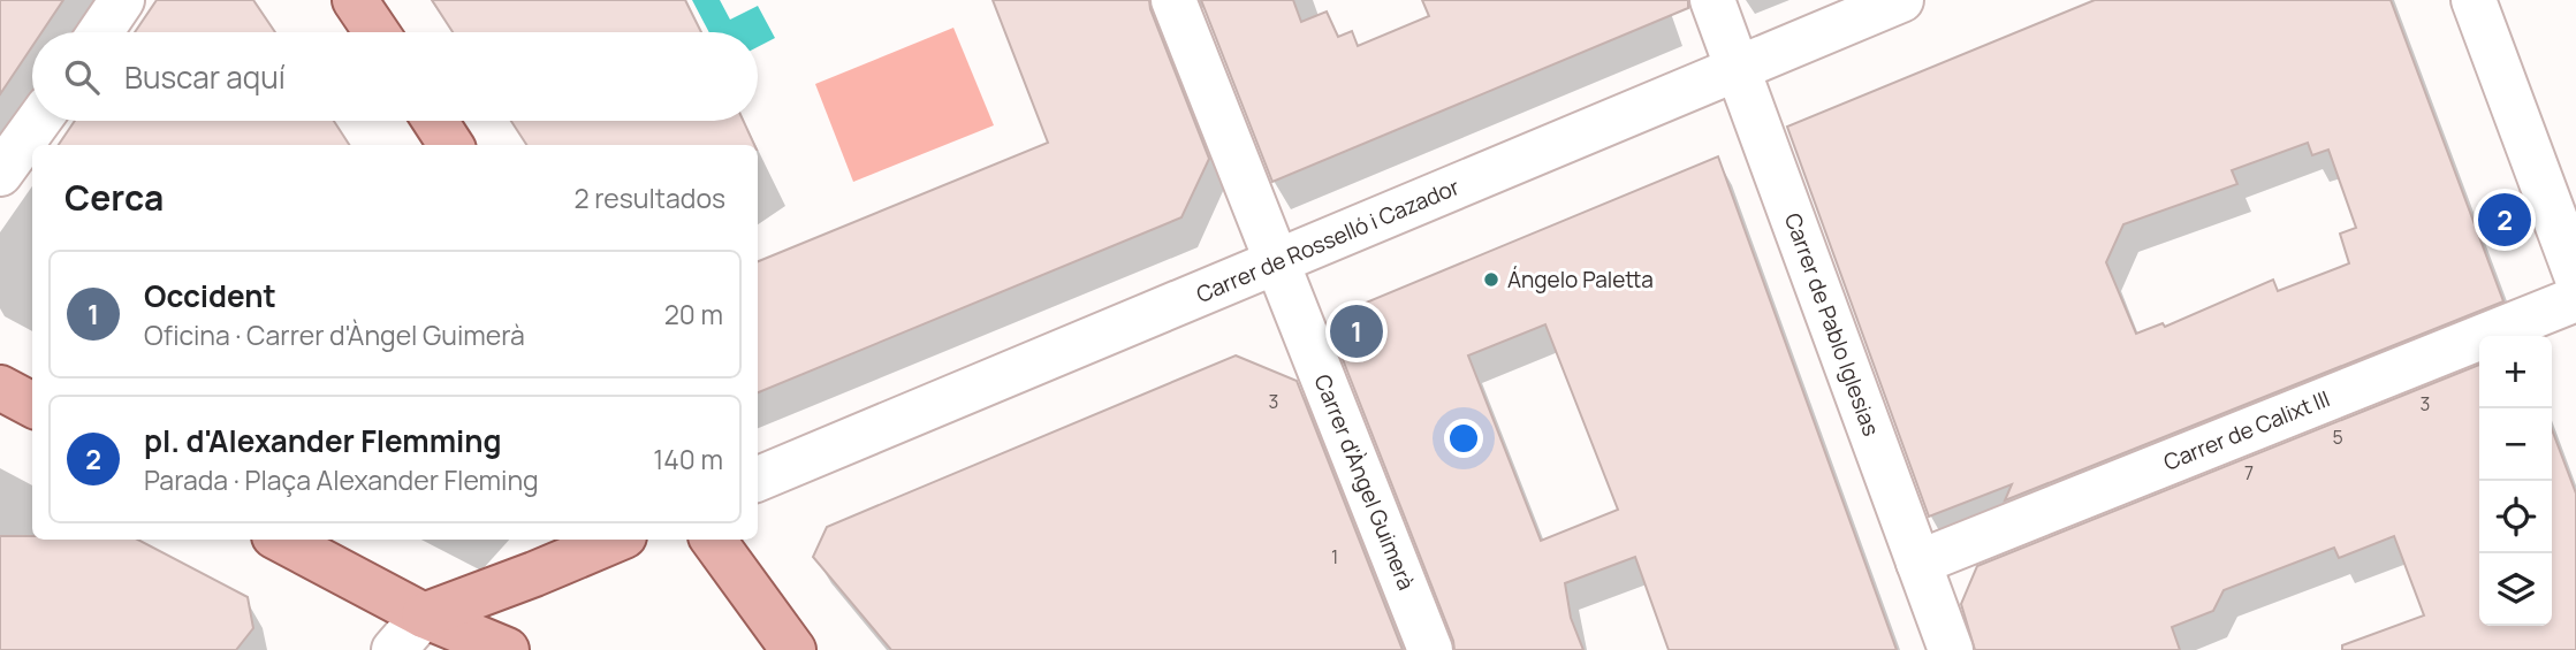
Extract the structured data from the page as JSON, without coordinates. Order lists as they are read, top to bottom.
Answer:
{
  "streets": {
    "street": [
      "Carrer de Rosselló i Cazador",
      "Carrer de Pablo Iglesias",
      "Carrer de Calixt III",
      "Carrer d'Àngel Guimerà"
    ]
  },
  "crossings": [
    ["Carrer de Rosselló i Cazador", "Carrer de Pablo Iglesias"],
    ["Carrer de Rosselló i Cazador", "Carrer d'Àngel Guimerà"],
    ["Carrer de Pablo Iglesias", "Carrer de Calixt III"]
  ],
  "places": ["Ángelo Paletta"],
  "house_numbers": [
    "3",
    "3",
    "5",
    "7",
    "1"
  ],
  "page": {
    "search": "Buscar aquí",
    "heading": ["Cerca", "2 resultados"],
    "pins": ["2", "1"],
    "list": [
      {
        "mark": "1",
        "name": "Occident",
        "note": "Oficina · Carrer d'Àngel Guimerà",
        "value": "20 m"
      },
      {
        "mark": "2",
        "name": "pl. d'Alexander Flemming",
        "note": "Parada · Plaça Alexander Fleming",
        "value": "140 m"
      }
    ],
    "map_buttons": ["+", "−"]
  }
}
